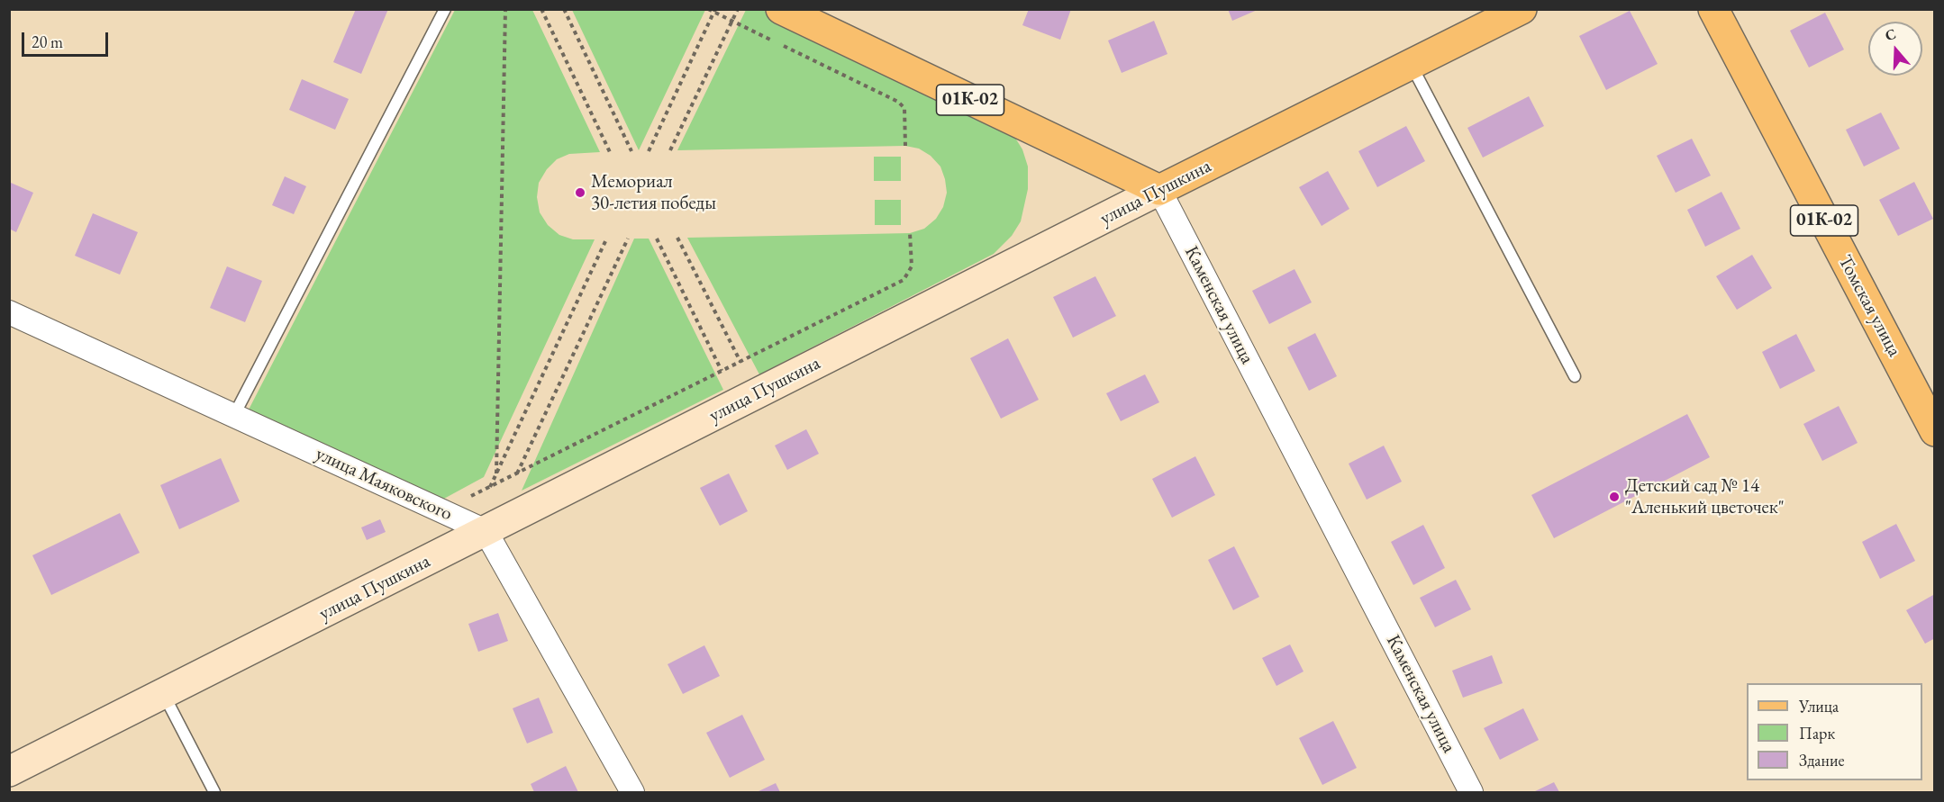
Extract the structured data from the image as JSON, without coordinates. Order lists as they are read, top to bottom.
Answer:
{
  "streets": {
    "main road": ["01К-02", "улица Пушкина", "Томская улица"],
    "street": ["Каменская улица", "улица Маяковского"]
  },
  "crossings": [
    ["01К-02", "улица Пушкина"],
    ["01К-02", "Каменская улица"],
    ["улица Пушкина", "Каменская улица"],
    ["улица Пушкина", "улица Маяковского"]
  ],
  "places": ["Мемориал 30-летия победы", "Детский сад № 14 \"Аленький цветочек\""],
  "legend": ["Улица", "Парк", "Здание"],
  "scale_bar": "20 m",
  "north": "top"
}
